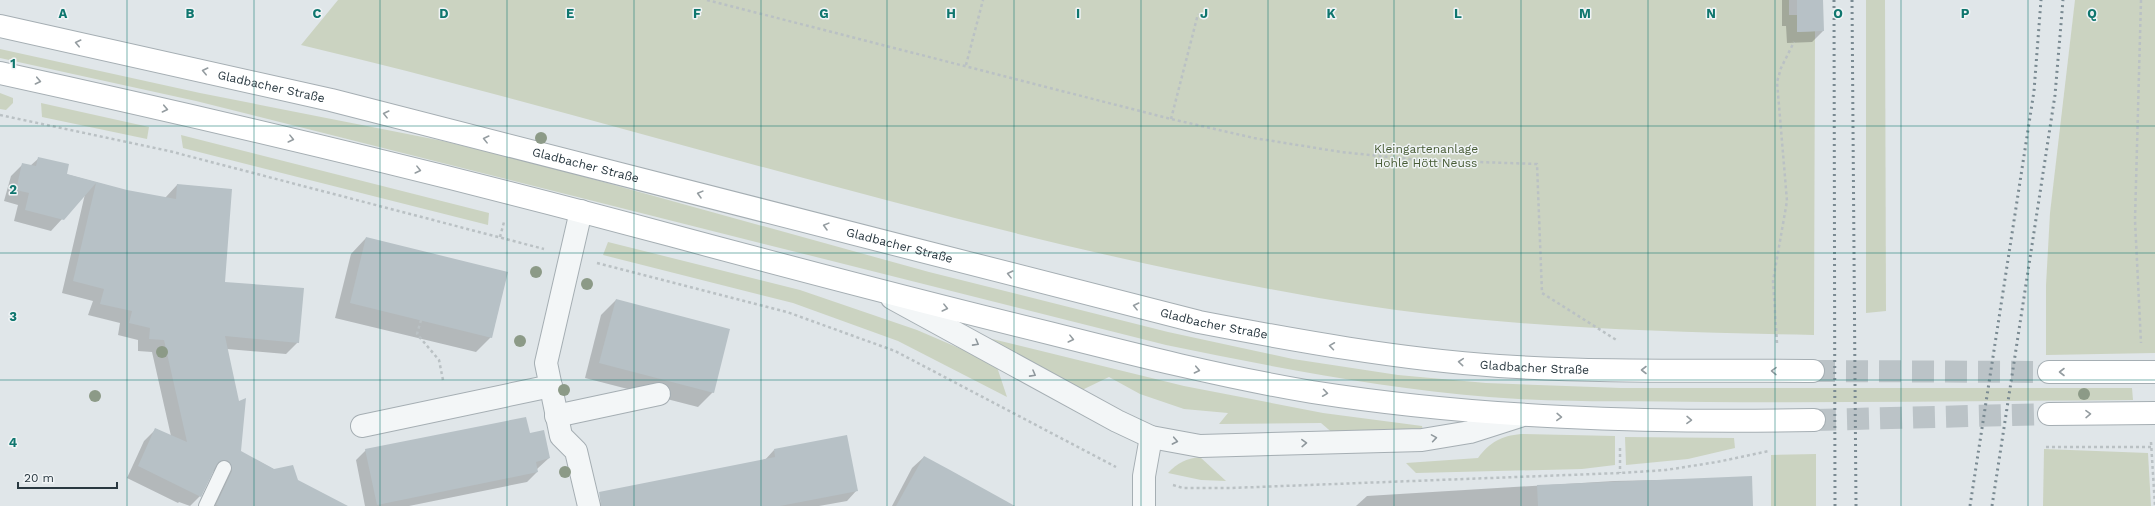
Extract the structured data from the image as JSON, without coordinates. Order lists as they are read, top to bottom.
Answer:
{
  "streets": {
    "main road": ["Gladbacher Straße"]
  },
  "parks": ["Kleingartenanlage Hohle Hött Neuss"],
  "scale_bar": "20 m",
  "grid": {
    "columns": [
      "A",
      "B",
      "C",
      "D",
      "E",
      "F",
      "G",
      "H",
      "I",
      "J",
      "K",
      "L",
      "M",
      "N",
      "O",
      "P",
      "Q"
    ],
    "rows": [
      "1",
      "2",
      "3",
      "4"
    ]
  }
}
